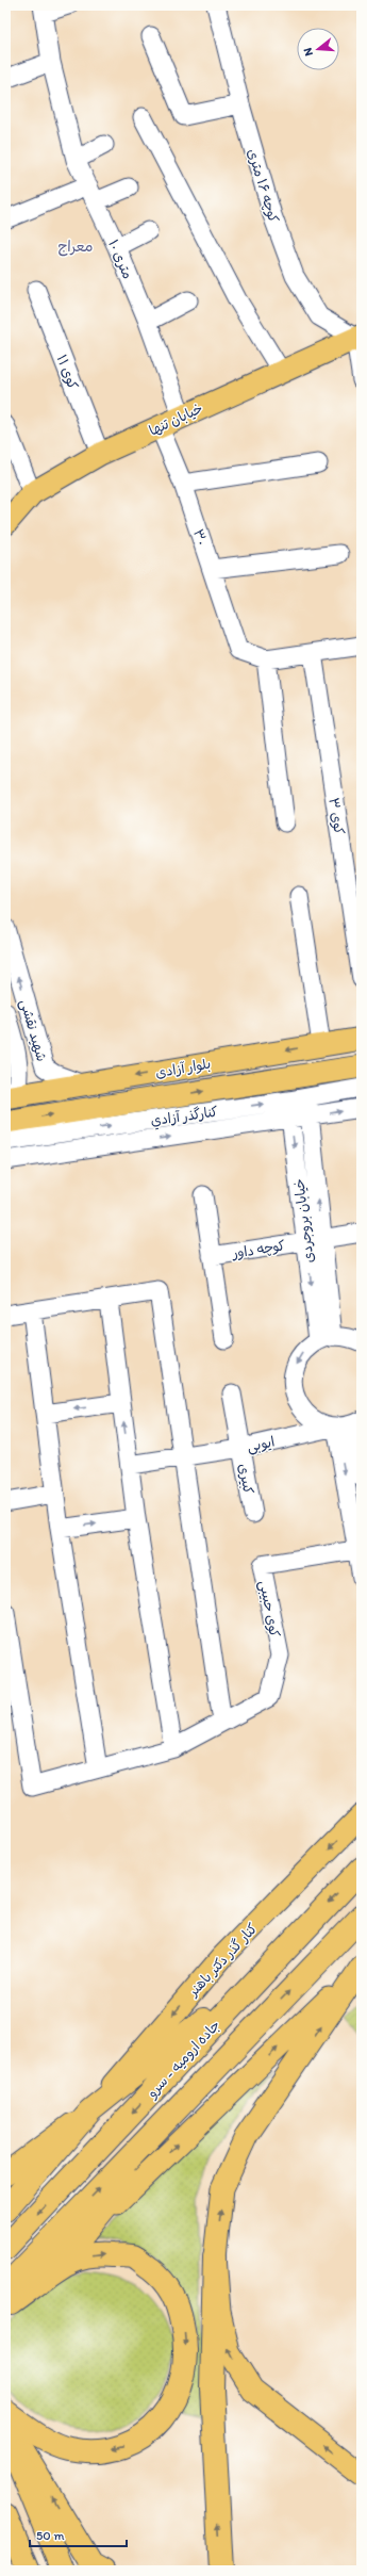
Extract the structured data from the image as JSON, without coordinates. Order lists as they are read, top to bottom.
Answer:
{
  "streets": {
    "highway": ["جاده ارومیه - سرو"],
    "main road": ["خیابان تنها", "بلوار آزادی", "کنار گذر دکتر باهنر"],
    "street": [
      "کوچه ۱۶ متری",
      "۱۰ متری",
      "کوی ۱۱",
      "۳۰",
      "کوی ۳",
      "شهید نقشی",
      "کنارگذر آزادي",
      "خیابان بروجردی",
      "کوچه داور",
      "ایوبی",
      "کبیری",
      "کوی حبیبی"
    ]
  },
  "crossings": [
    ["کوچه ۱۶ متری", "خیابان تنها"],
    ["۱۰ متری", "خیابان تنها"],
    ["کوی ۱۱", "خیابان تنها"],
    ["خیابان تنها", "۳۰"],
    ["شهید نقشی", "بلوار آزادی"],
    ["بلوار آزادی", "خیابان بروجردی"],
    ["کنارگذر آزادي", "خیابان بروجردی"],
    ["خیابان بروجردی", "کوچه داور"],
    ["ایوبی", "کبیری"]
  ],
  "districts": ["معراج"],
  "scale_bar": "50 m",
  "north": "left"
}
